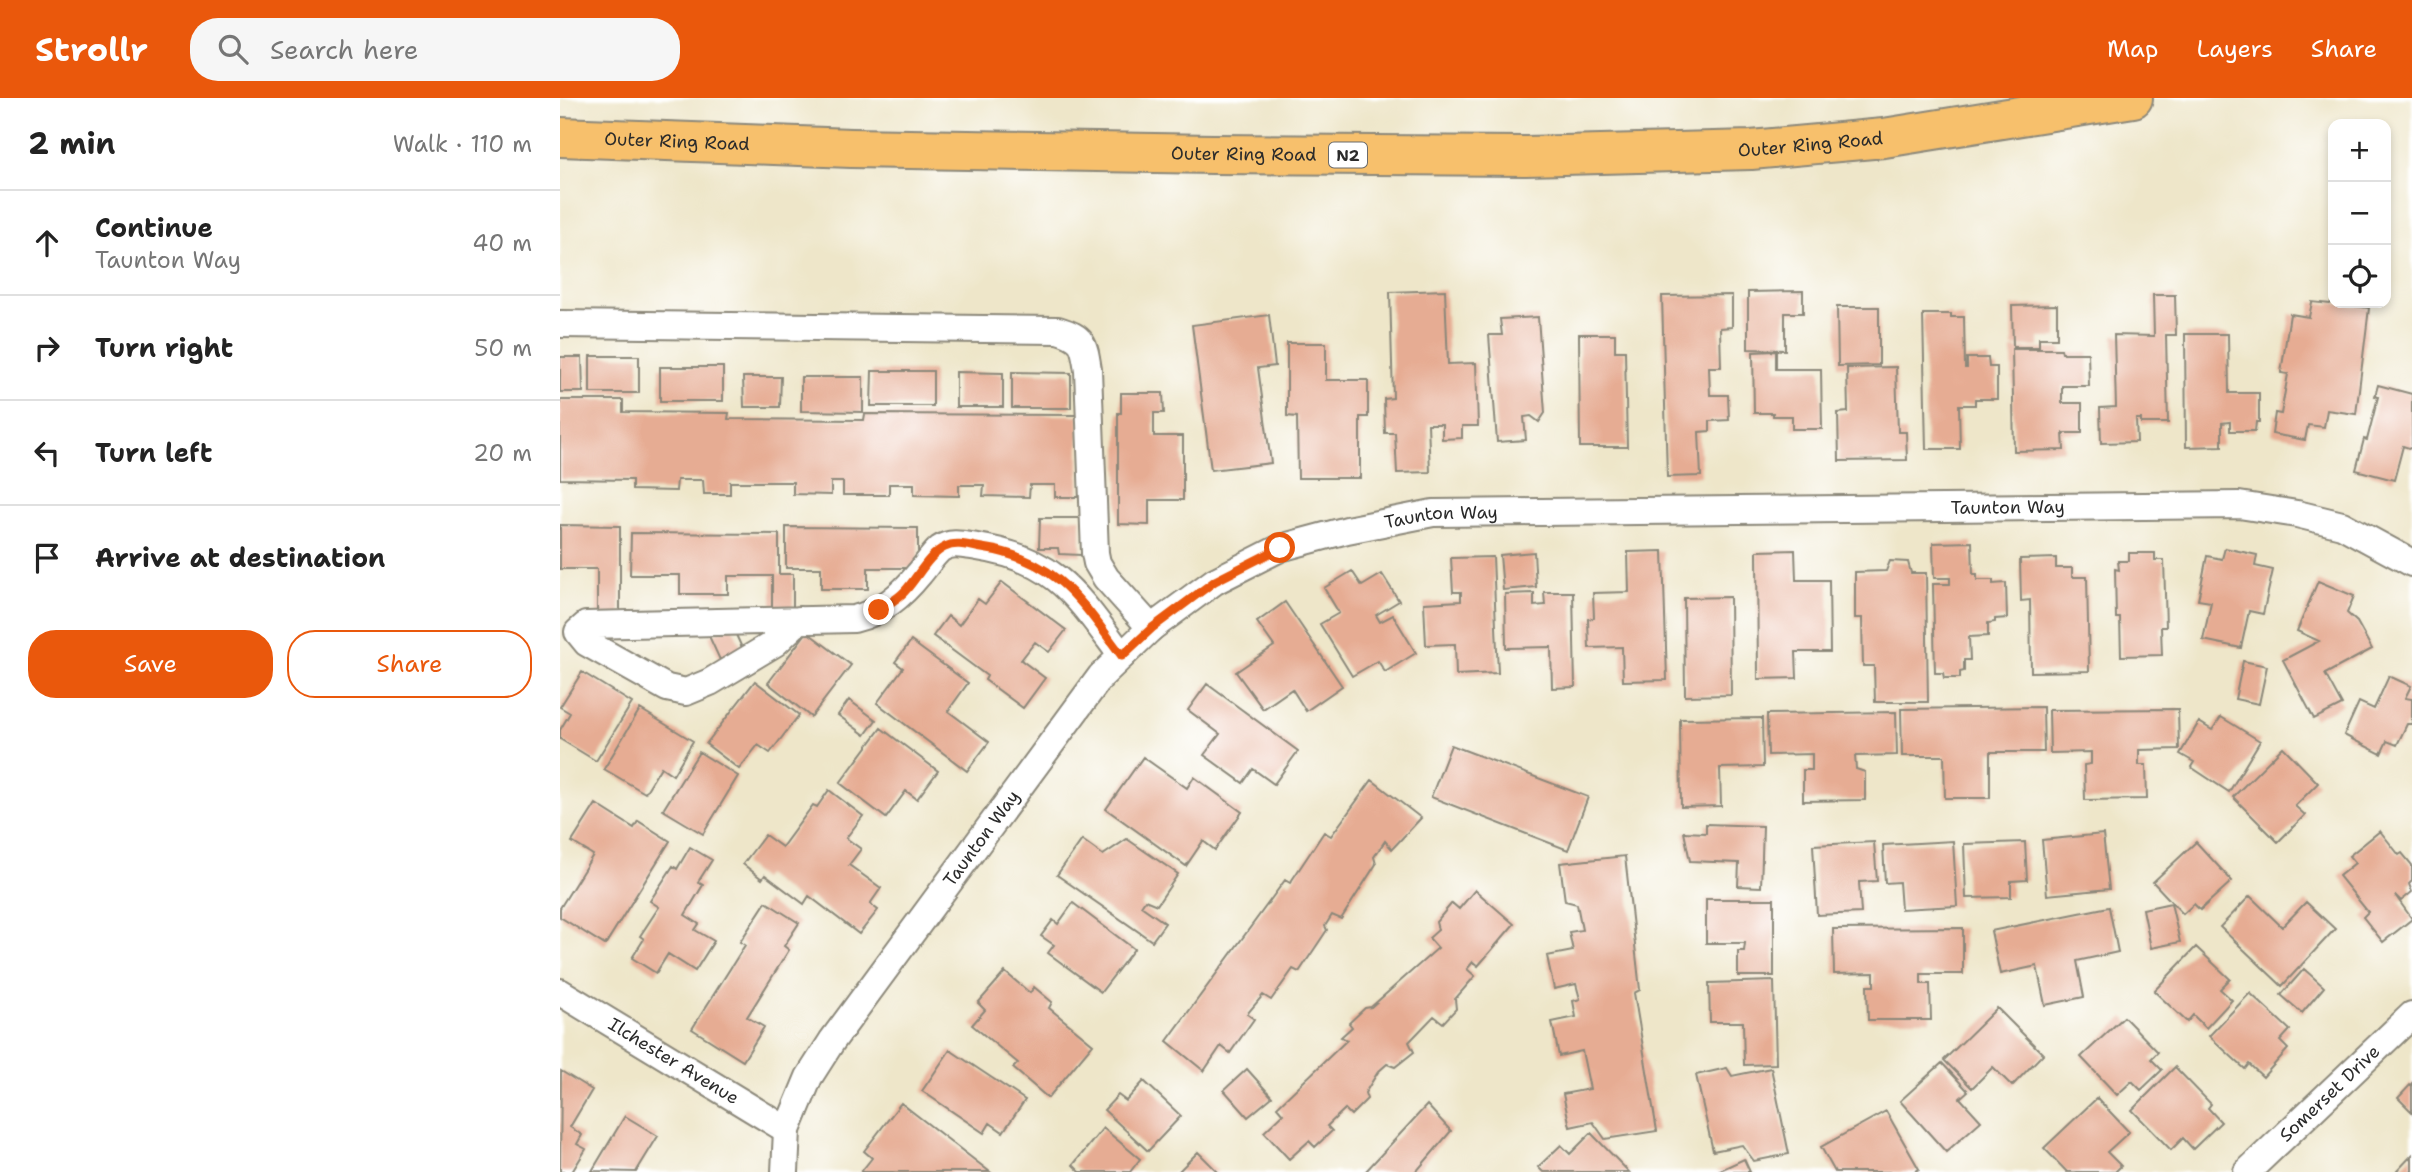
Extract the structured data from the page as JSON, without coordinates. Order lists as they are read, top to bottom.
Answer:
{
  "streets": {
    "highway": ["Outer Ring Road", "N2"],
    "street": ["Taunton Way", "Ilchester Avenue", "Somerset Drive"]
  },
  "crossings": [
    ["Taunton Way", "Ilchester Avenue"]
  ],
  "page": {
    "header": "Strollr",
    "search": "Search here",
    "nav": ["Map", "Layers", "Share"],
    "heading": ["2 min", "Walk · 110 m"],
    "map_buttons": ["+", "−"],
    "list": [
      ["Continue", "Taunton Way", "40 m"],
      ["Turn right", "50 m"],
      ["Turn left", "20 m"],
      "Arrive at destination"
    ],
    "buttons": ["Save", "Share"]
  }
}
